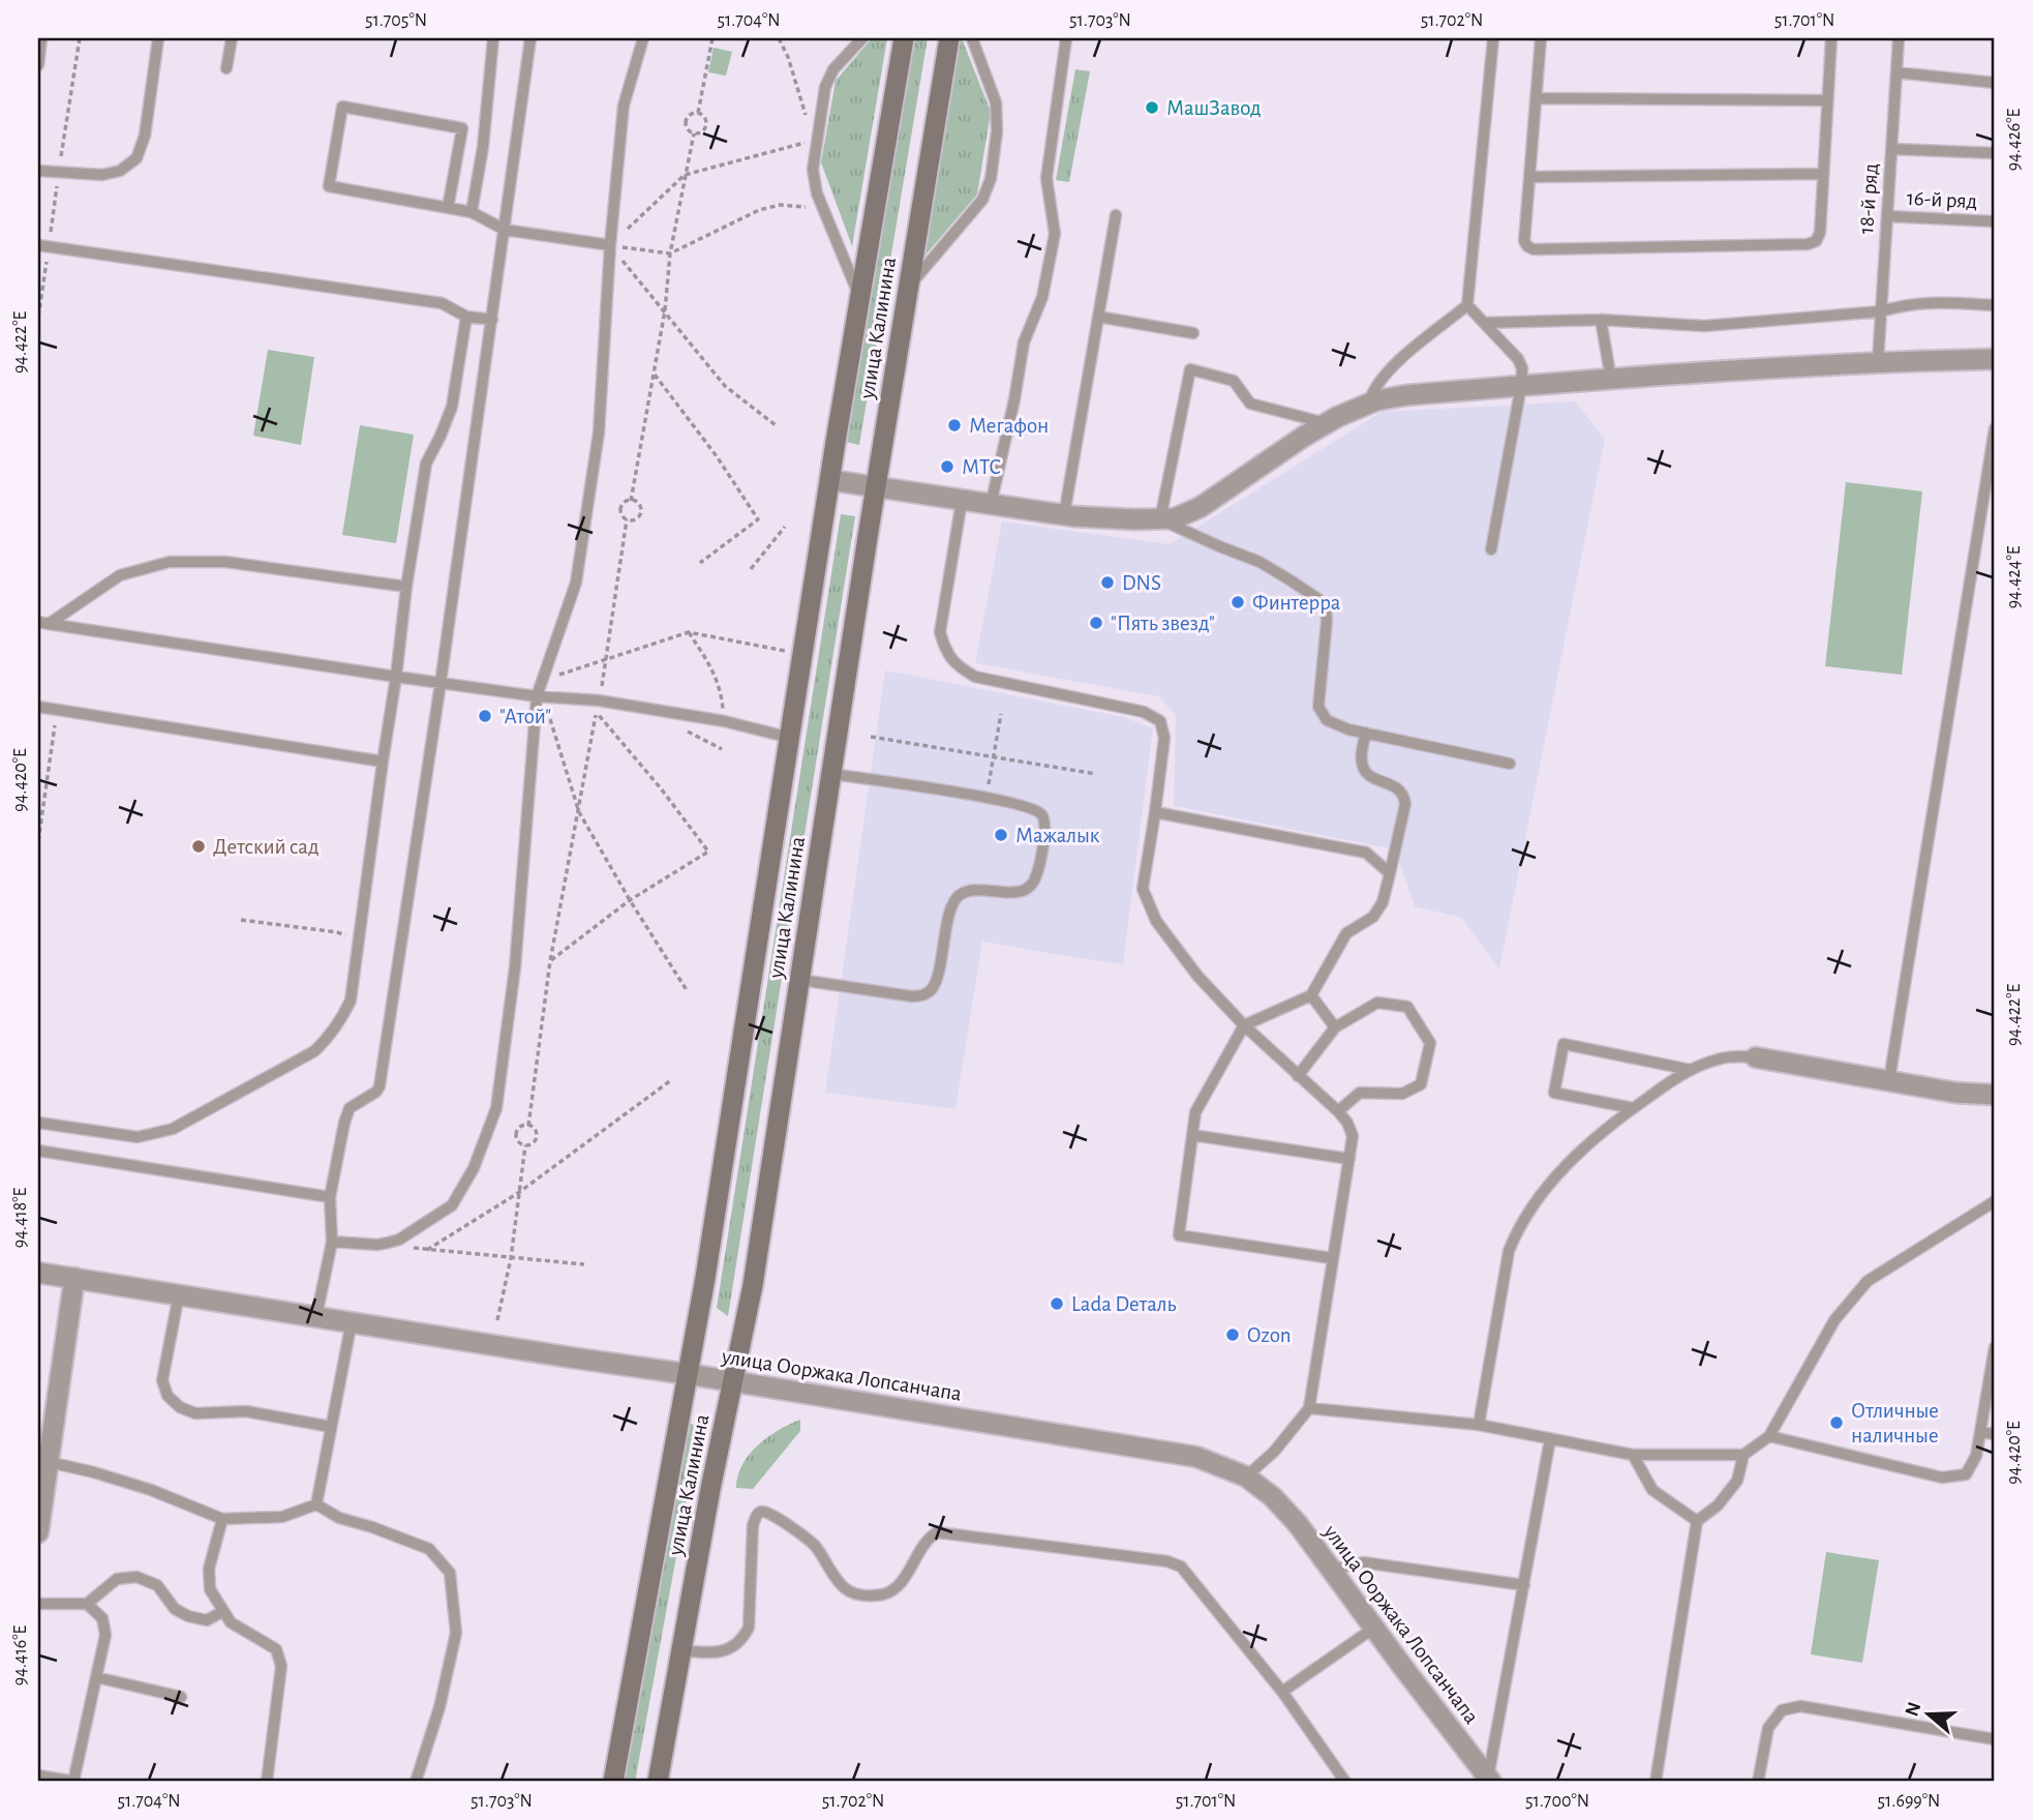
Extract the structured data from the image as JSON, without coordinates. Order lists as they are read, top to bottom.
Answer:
{
  "streets": {
    "main road": ["улица Калинина"],
    "street": ["улица Ооржака Лопсанчапа"],
    "lane": ["18-й ряд", "16-й ряд"]
  },
  "crossings": [
    ["18-й ряд", "16-й ряд"],
    ["улица Калинина", "улица Ооржака Лопсанчапа"]
  ],
  "places": [
    "МашЗавод",
    "Мегафон",
    "МТС",
    "DNS",
    "Финтерра",
    "\"Пять звезд\"",
    "\"Атой\"",
    "Мажалык",
    "Детский сад",
    "Lada Dеталь",
    "Ozon",
    "Отличные наличные"
  ],
  "north": "left",
  "coordinates": [
    "51.705°N",
    "51.704°N",
    "51.703°N",
    "51.702°N",
    "51.701°N",
    "94.426°E",
    "94.422°E",
    "94.424°E",
    "94.420°E",
    "94.418°E",
    "94.416°E",
    "51.700°N",
    "51.699°N"
  ]
}
